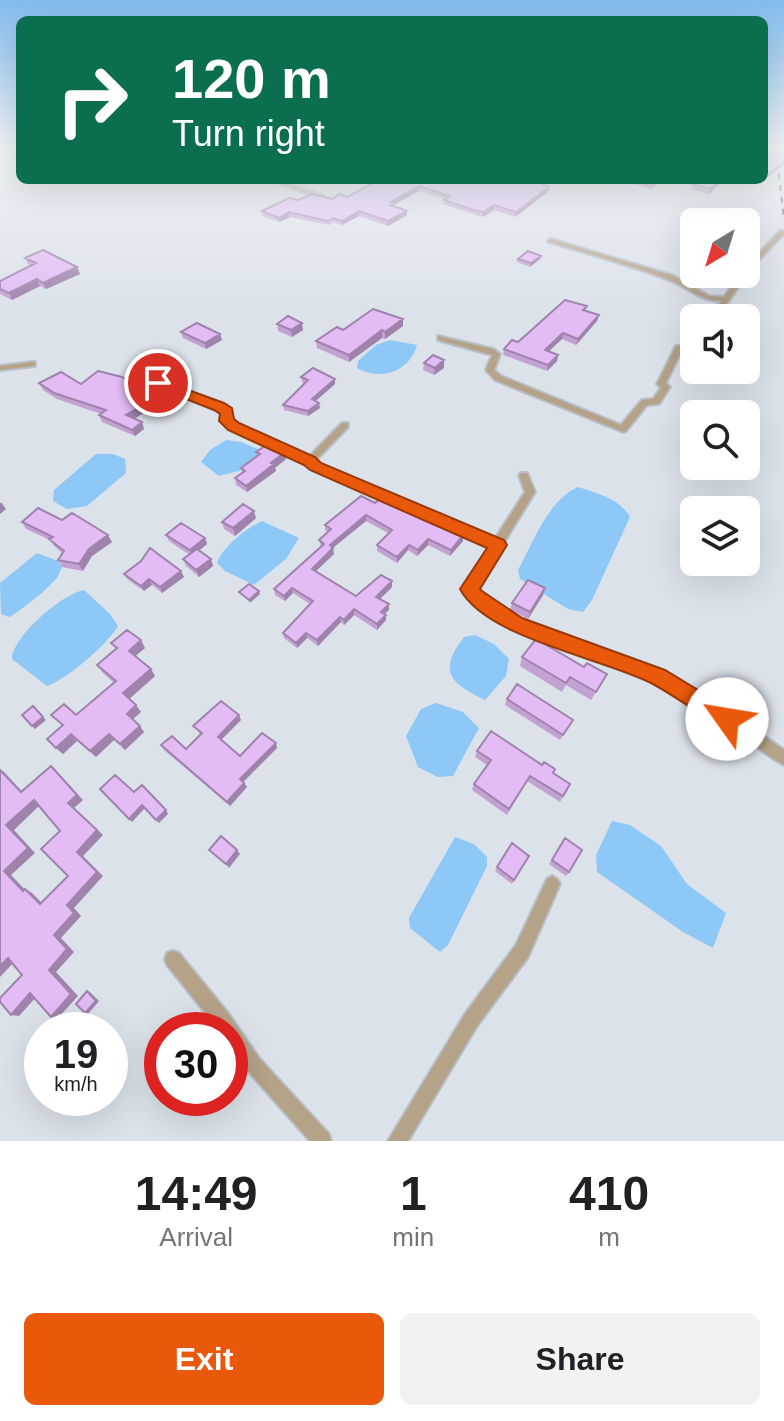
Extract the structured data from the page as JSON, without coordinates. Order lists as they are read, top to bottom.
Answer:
{
  "north": "bottom left",
  "page": {
    "turn": ["120 m", "Turn right"],
    "speed": "19 km/h",
    "limit": "30",
    "eta": [
      "14:49",
      "Arrival",
      "1",
      "min",
      "410",
      "m"
    ],
    "buttons": ["Exit", "Share"]
  }
}
